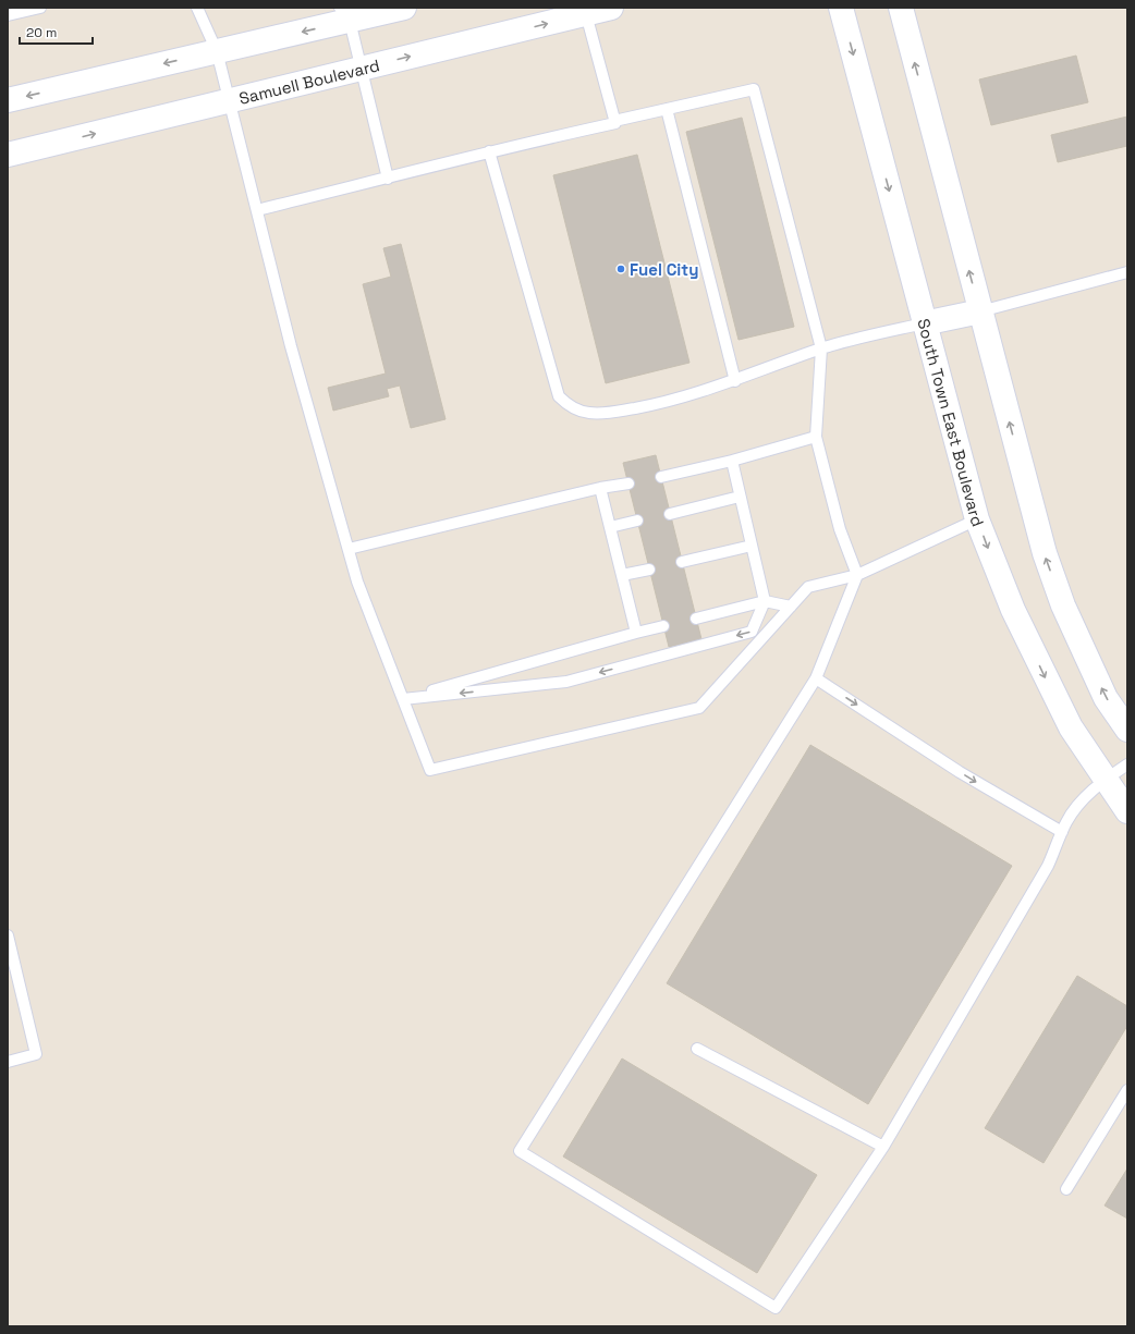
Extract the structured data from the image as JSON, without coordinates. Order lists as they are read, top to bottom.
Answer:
{
  "streets": {
    "main road": ["Samuell Boulevard", "South Town East Boulevard"]
  },
  "places": ["Fuel City"],
  "scale_bar": "20 m"
}
